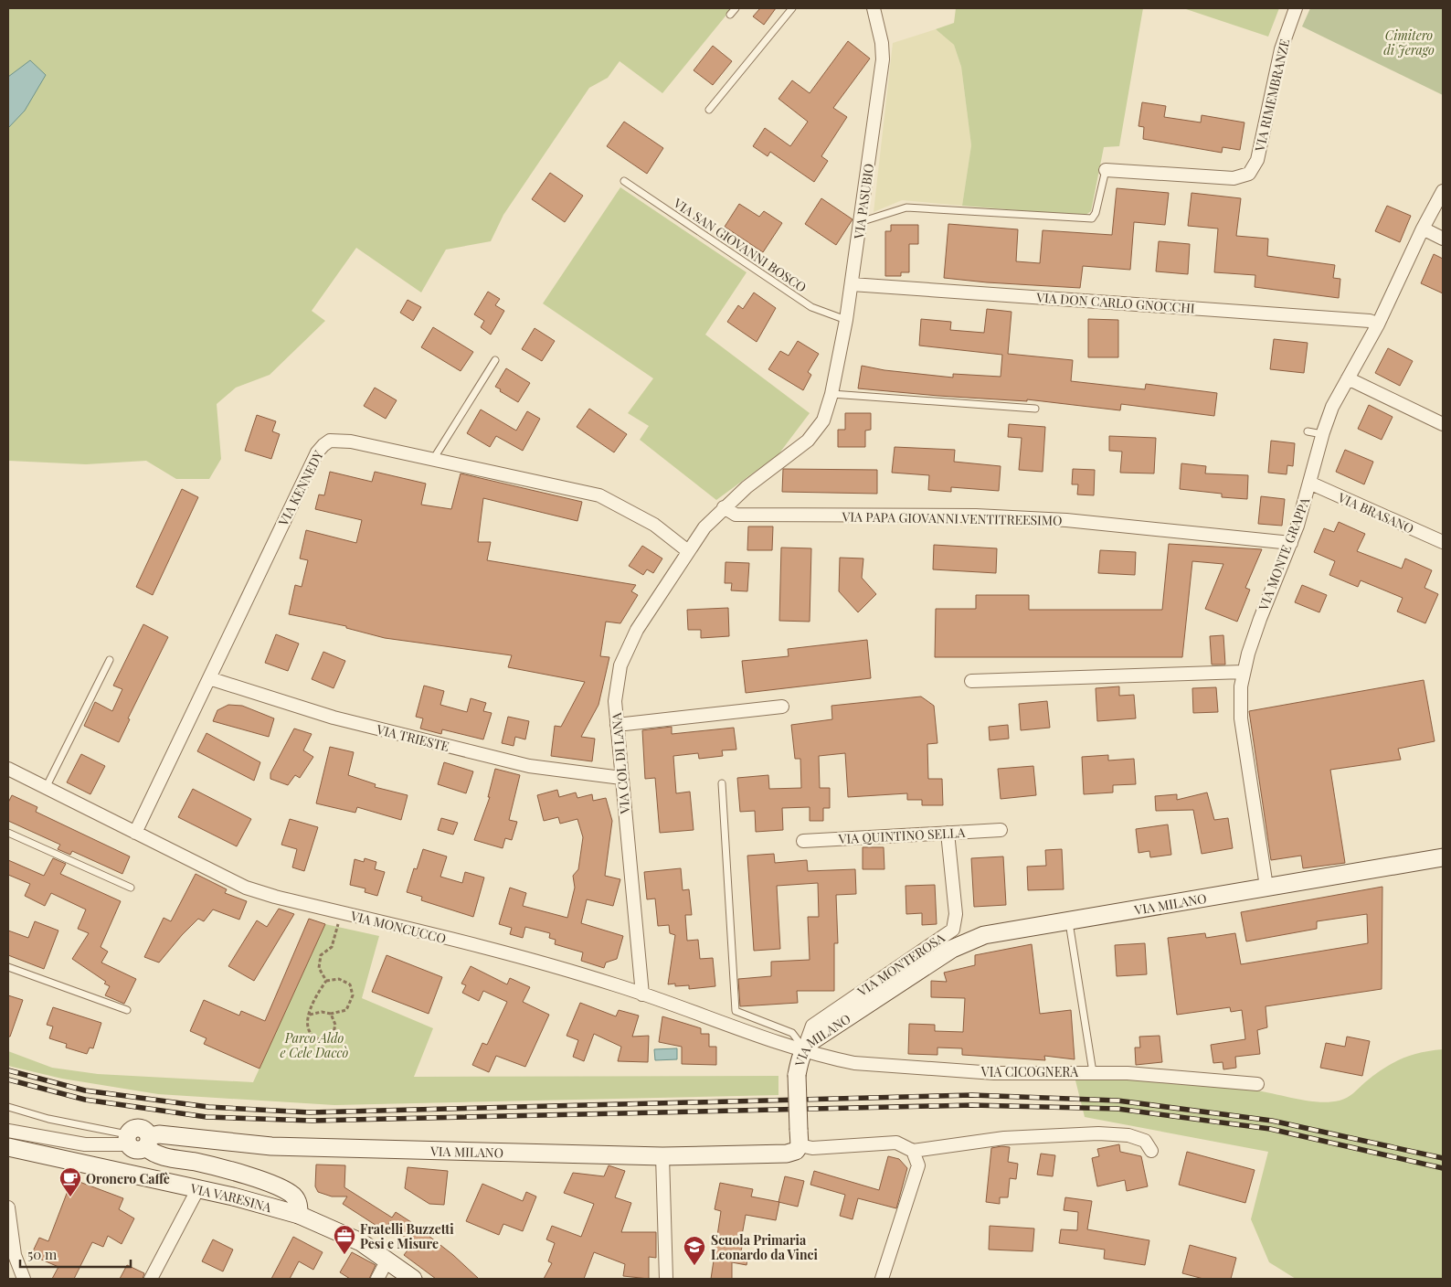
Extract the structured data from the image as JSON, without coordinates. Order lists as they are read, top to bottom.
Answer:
{
  "streets": {
    "street": [
      "VIA RIMEMBRANZE",
      "VIA PASUBIO",
      "VIA DON CARLO GNOCCHI",
      "VIA KENNEDY",
      "VIA BRASANO",
      "VIA PAPA GIOVANNI VENTITREESIMO",
      "VIA MONTE GRAPPA",
      "VIA TRIESTE",
      "VIA COL DI LANA",
      "VIA QUINTINO SELLA",
      "VIA MILANO",
      "VIA MONCUCCO",
      "VIA MONTEROSA",
      "VIA CICOGNERA",
      "VIA VARESINA"
    ],
    "lane": ["VIA SAN GIOVANNI BOSCO"]
  },
  "crossings": [
    ["VIA PASUBIO", "VIA SAN GIOVANNI BOSCO"],
    ["VIA PASUBIO", "VIA DON CARLO GNOCCHI"],
    ["VIA PASUBIO", "VIA KENNEDY"],
    ["VIA PASUBIO", "VIA PAPA GIOVANNI VENTITREESIMO"],
    ["VIA PASUBIO", "VIA COL DI LANA"],
    ["VIA DON CARLO GNOCCHI", "VIA MONTE GRAPPA"],
    ["VIA KENNEDY", "VIA TRIESTE"],
    ["VIA KENNEDY", "VIA COL DI LANA"],
    ["VIA KENNEDY", "VIA MONCUCCO"],
    ["VIA BRASANO", "VIA MONTE GRAPPA"],
    ["VIA PAPA GIOVANNI VENTITREESIMO", "VIA MONTE GRAPPA"],
    ["VIA MONTE GRAPPA", "VIA MILANO"],
    ["VIA TRIESTE", "VIA COL DI LANA"],
    ["VIA COL DI LANA", "VIA MONCUCCO"],
    ["VIA QUINTINO SELLA", "VIA MONTEROSA"],
    ["VIA MILANO", "VIA MONCUCCO"],
    ["VIA MILANO", "VIA MONTEROSA"],
    ["VIA MILANO", "VIA CICOGNERA"],
    ["VIA MILANO", "VIA VARESINA"],
    ["VIA MONCUCCO", "VIA MONTEROSA"],
    ["VIA MONCUCCO", "VIA CICOGNERA"],
    ["VIA MONTEROSA", "VIA CICOGNERA"]
  ],
  "parks": ["Cimitero di Jerago", "Parco Aldo e Cele Daccò"],
  "places": {
    "cafe": ["Oronero Caffè"],
    "office": ["Fratelli Buzzetti Pesi e Misure"],
    "school or university": ["Scuola Primaria Leonardo da Vinci"]
  },
  "scale_bar": "50 m"
}
